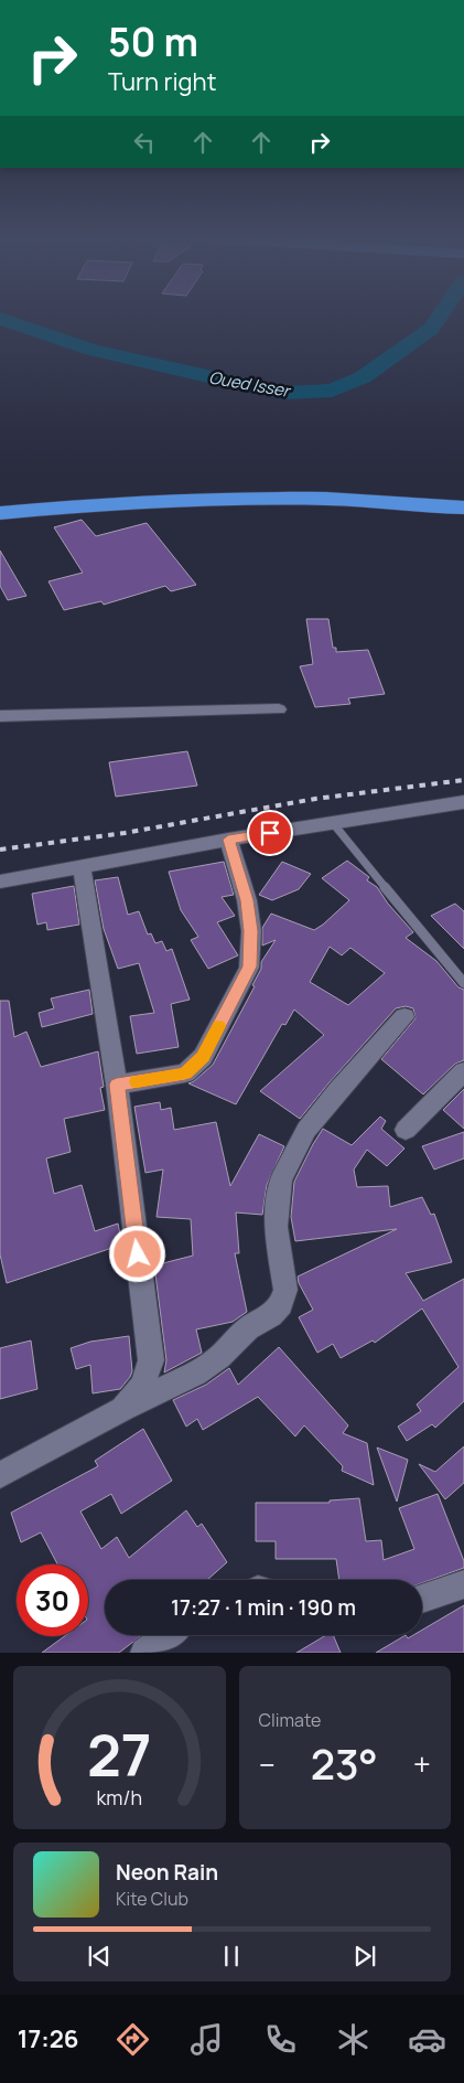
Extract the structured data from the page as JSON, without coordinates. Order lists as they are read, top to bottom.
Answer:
{
  "water": ["Oued Isser"],
  "page": {
    "turn": ["50 m", "Turn right"],
    "limit": "30",
    "trip": "17:27 · 1 min · 190 m",
    "tile": "Climate",
    "heat": ["−", "23°", "+"],
    "song": ["Neon Rain", "Kite Club"],
    "tabs": "17:26",
    "gauge": ["27", "km/h"]
  }
}
